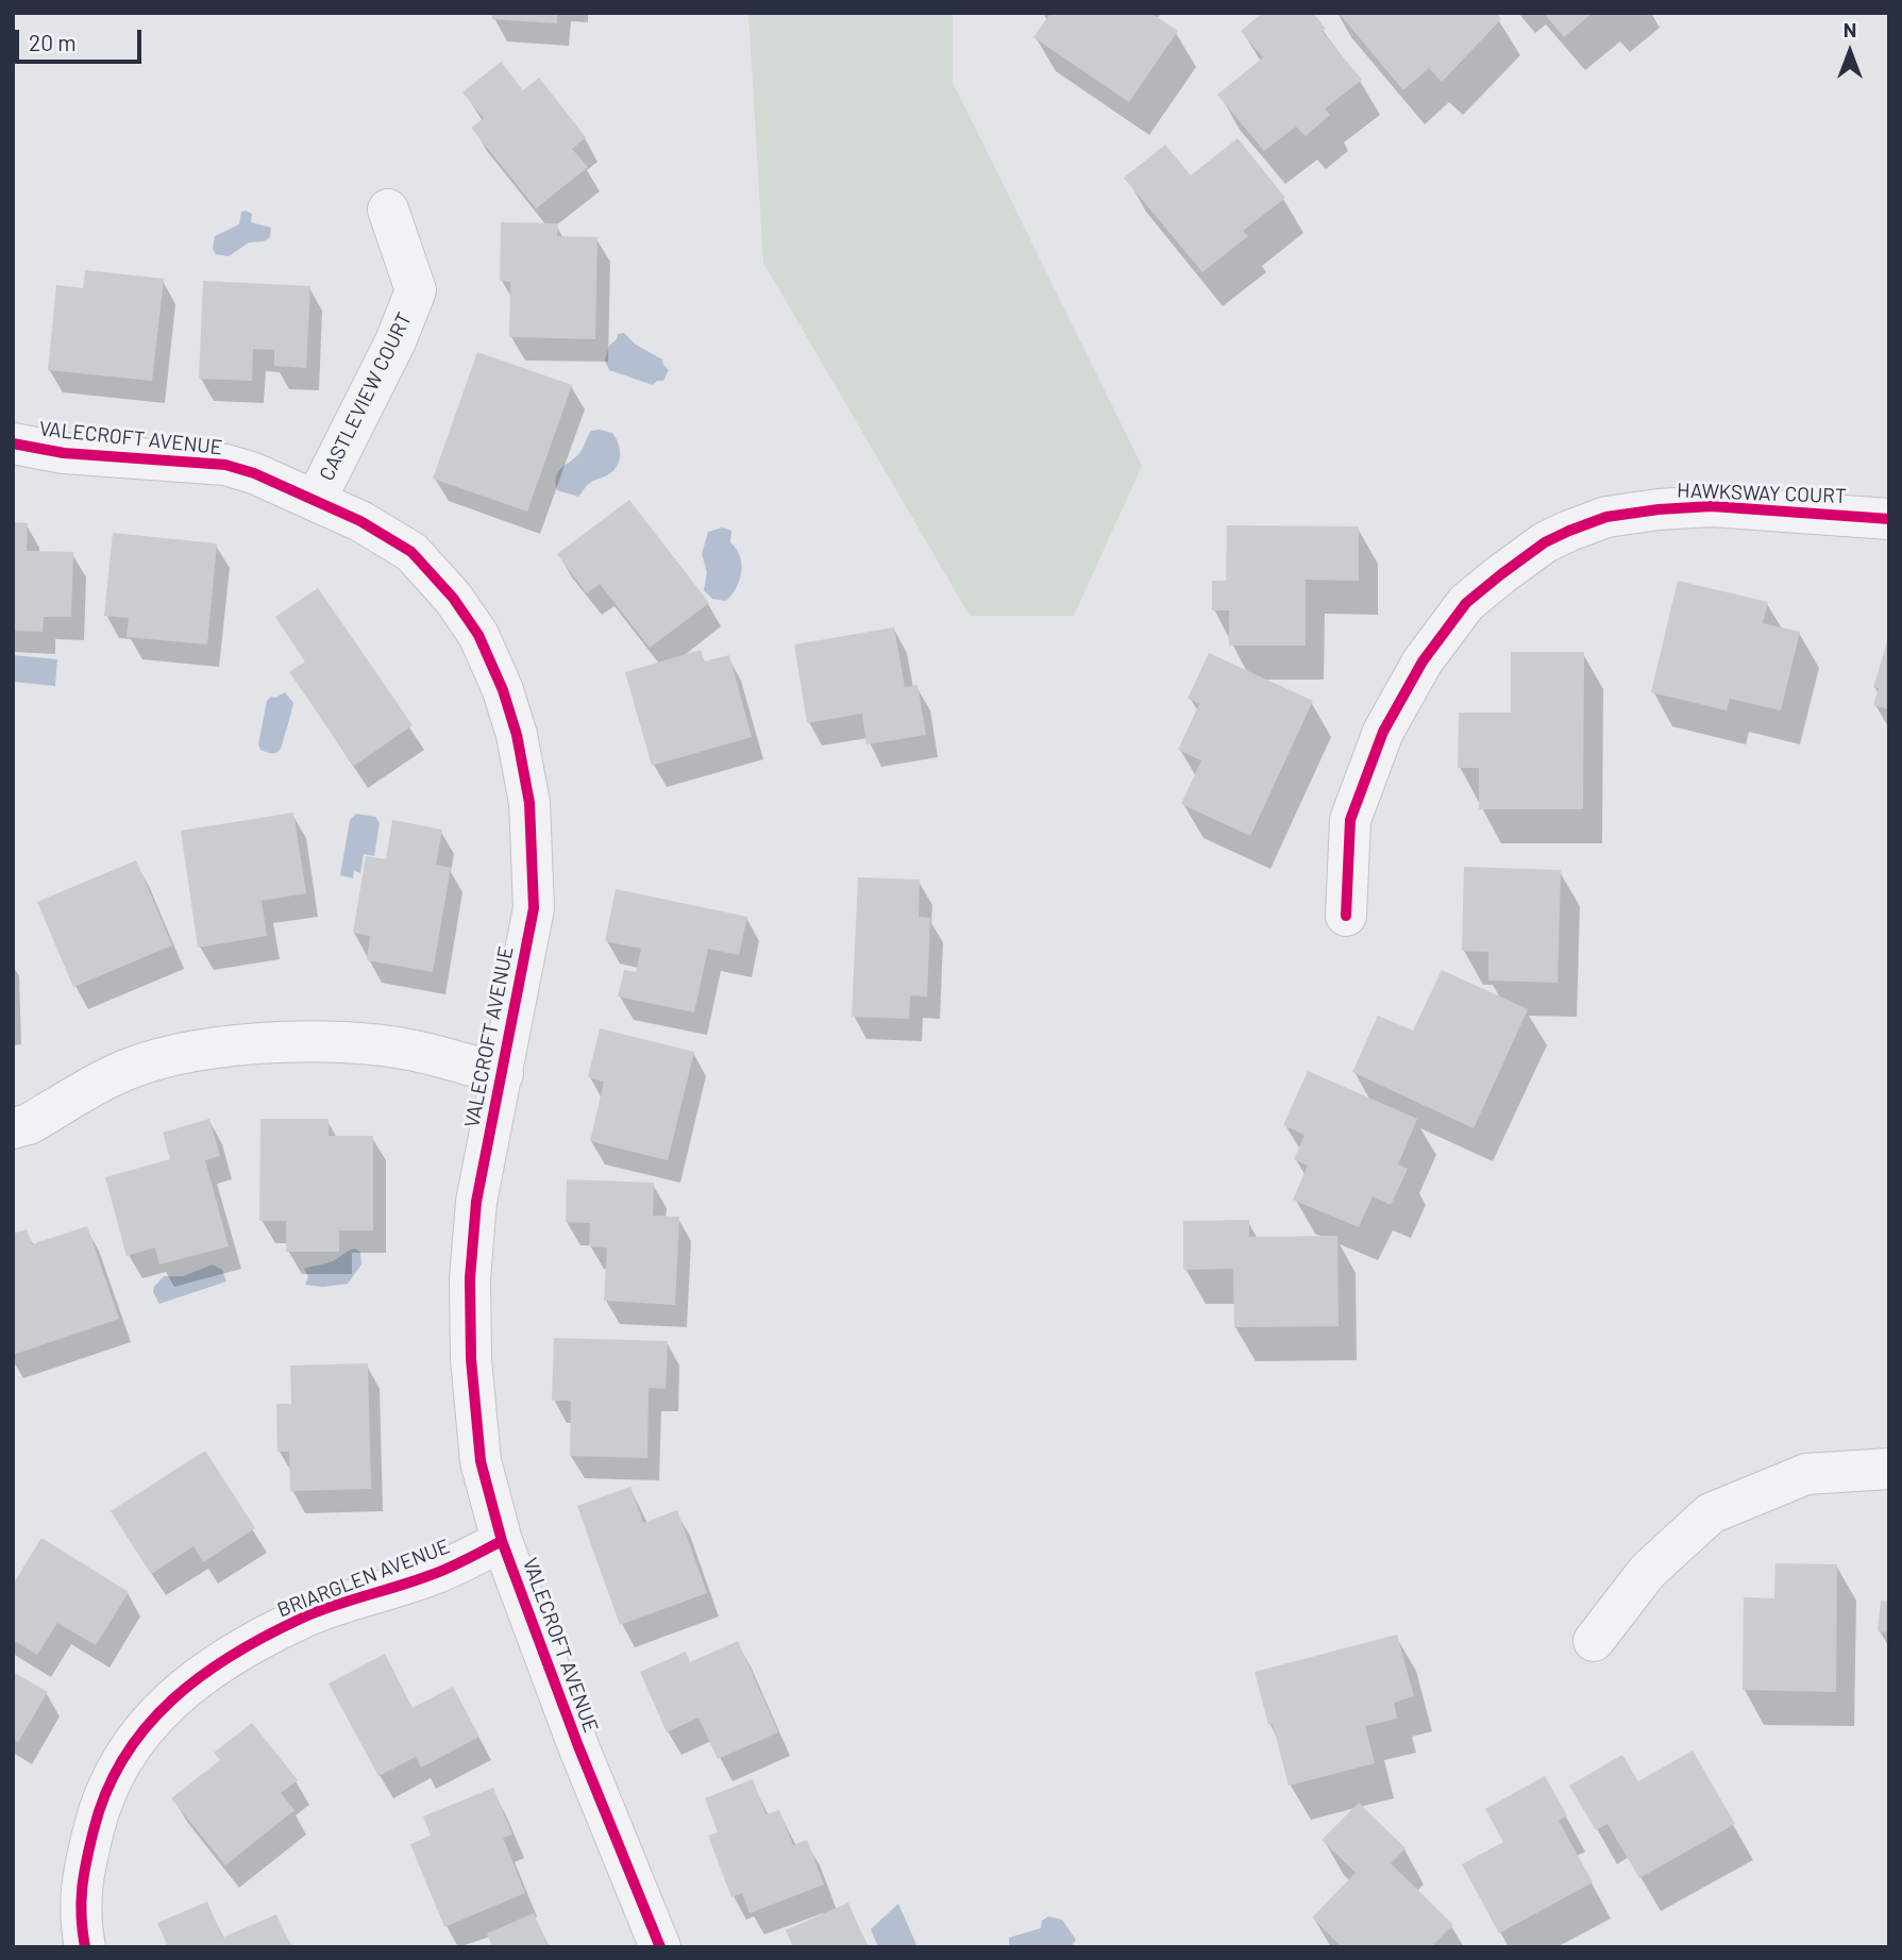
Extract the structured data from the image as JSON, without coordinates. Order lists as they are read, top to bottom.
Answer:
{
  "streets": {
    "street": [
      "CASTLEVIEW COURT",
      "VALECROFT AVENUE",
      "HAWKSWAY COURT",
      "BRIARGLEN AVENUE"
    ]
  },
  "crossings": [
    ["CASTLEVIEW COURT", "VALECROFT AVENUE"],
    ["VALECROFT AVENUE", "BRIARGLEN AVENUE"]
  ],
  "scale_bar": "20 m",
  "north": "top"
}
